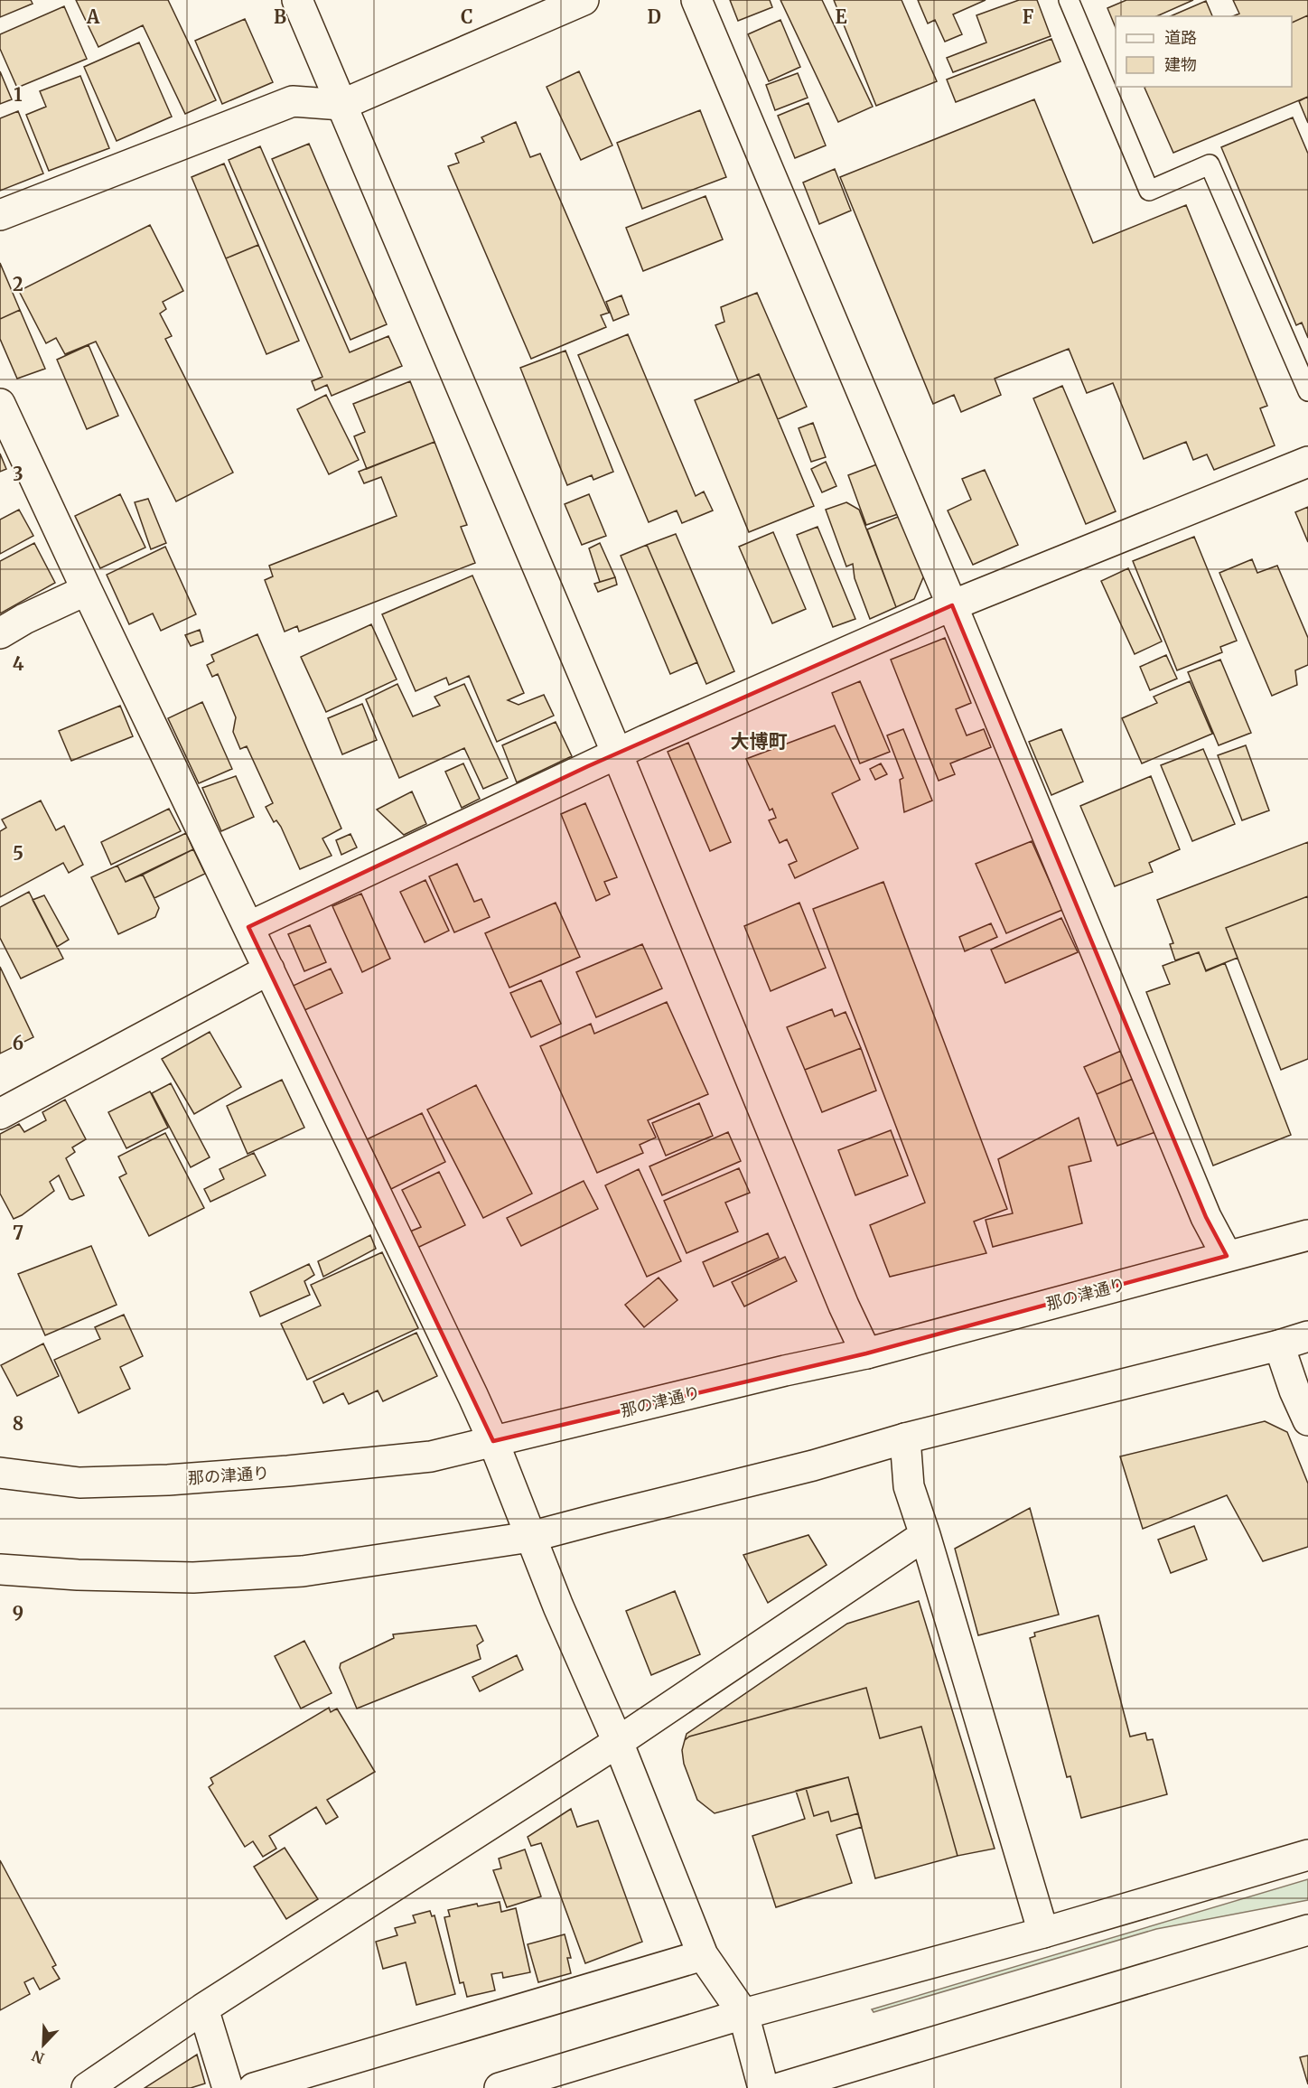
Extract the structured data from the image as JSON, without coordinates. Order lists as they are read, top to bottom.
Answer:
{
  "streets": {
    "street": ["那の津通り"]
  },
  "districts": ["大博町"],
  "legend": ["道路", "建物"],
  "north": "bottom left",
  "grid": {
    "columns": [
      "A",
      "B",
      "C",
      "D",
      "E",
      "F"
    ],
    "rows": [
      "1",
      "2",
      "3",
      "4",
      "5",
      "6",
      "7",
      "8",
      "9"
    ]
  }
}
